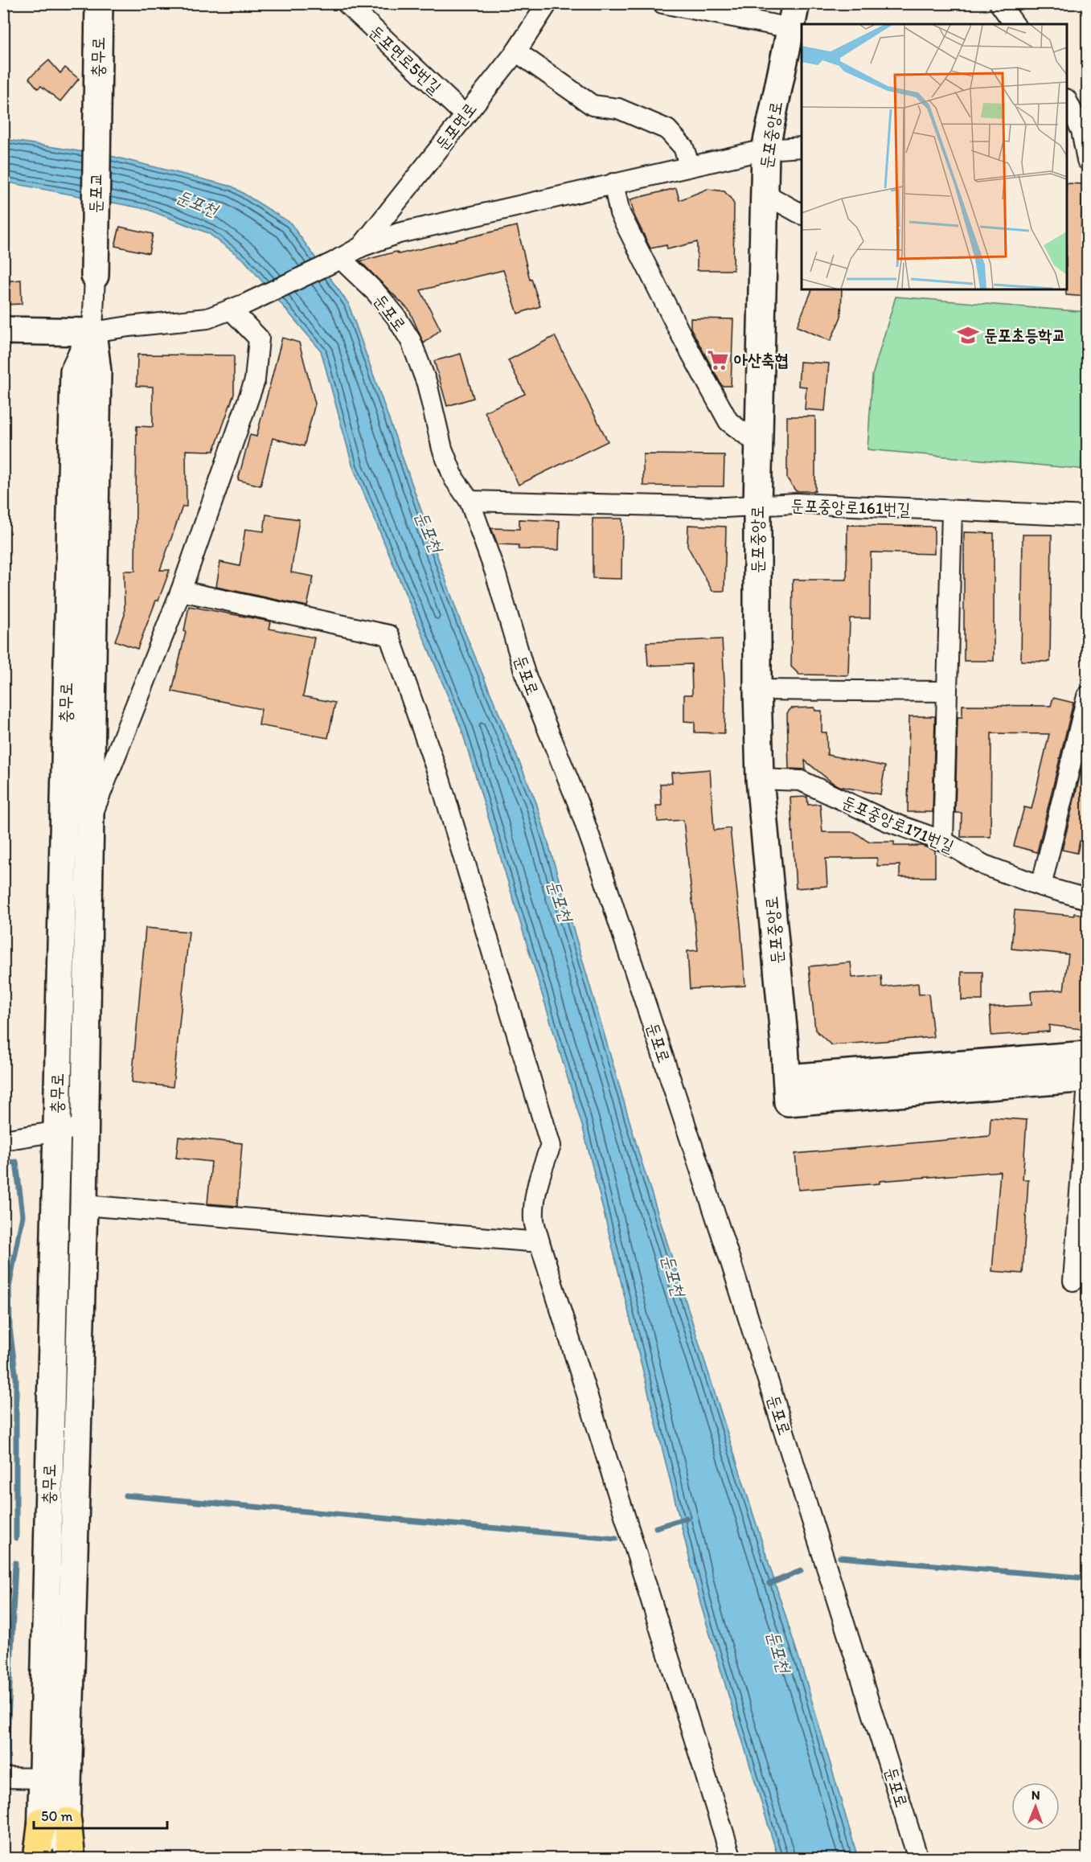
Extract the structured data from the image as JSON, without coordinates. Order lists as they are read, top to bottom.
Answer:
{
  "streets": {
    "street": [
      "충무로",
      "둔포면로5번길",
      "둔포면로",
      "둔포중앙로",
      "둔포교",
      "둔포로",
      "둔포중앙로161번길",
      "둔포중앙로171번길"
    ]
  },
  "crossings": [
    ["충무로", "둔포교"],
    ["둔포면로5번길", "둔포면로"],
    ["둔포중앙로", "둔포중앙로161번길"],
    ["둔포중앙로", "둔포중앙로171번길"],
    ["둔포로", "둔포중앙로161번길"]
  ],
  "water": ["둔포천"],
  "places": {
    "school or university": ["둔포초등학교"],
    "supermarket": ["아산축협"]
  },
  "scale_bar": "50 m",
  "north": "top"
}
